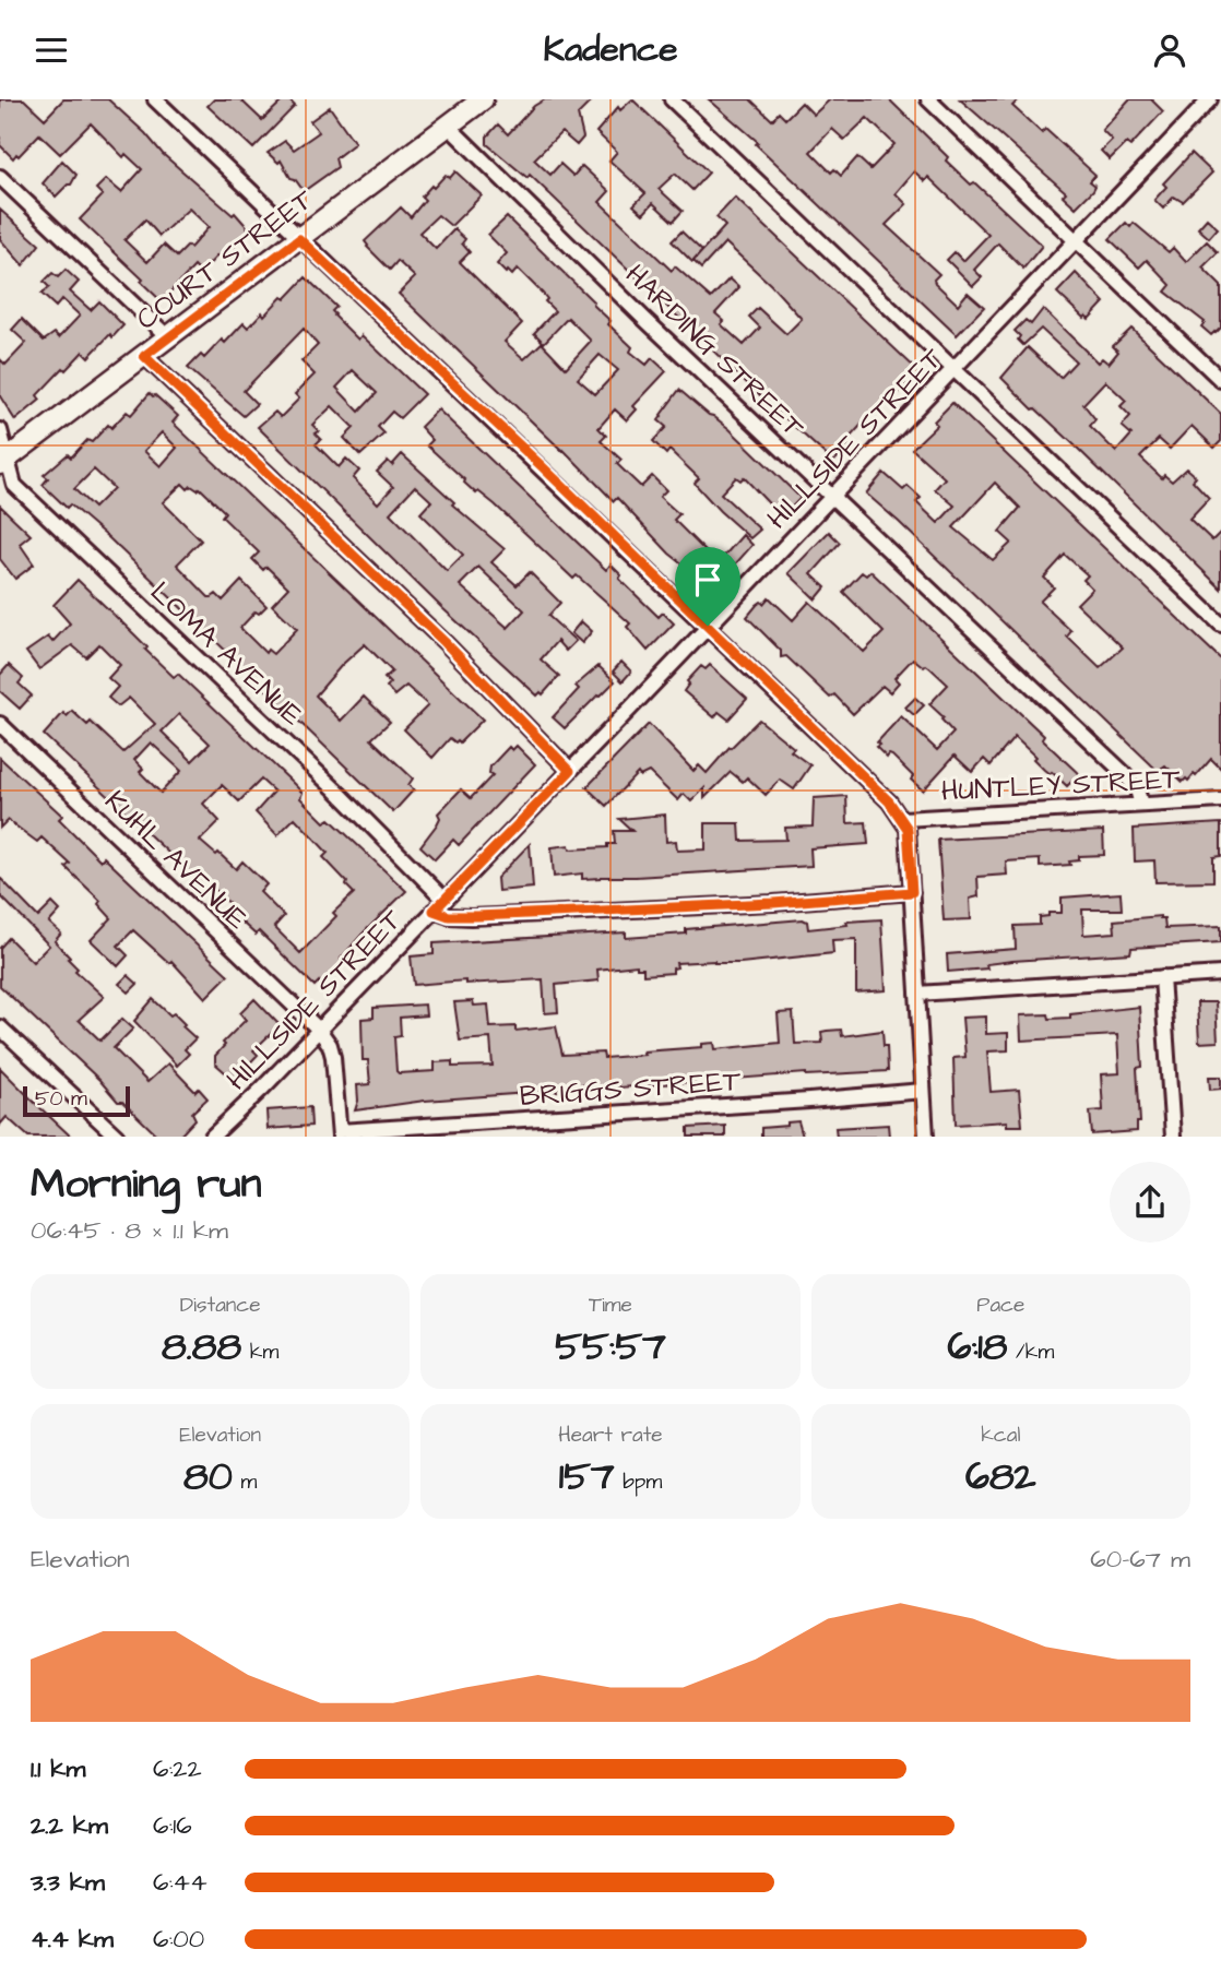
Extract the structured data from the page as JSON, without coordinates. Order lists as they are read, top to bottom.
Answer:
{
  "streets": {
    "main road": ["COURT STREET"],
    "street": [
      "HARDING STREET",
      "HILLSIDE STREET",
      "LOMA AVENUE",
      "HUNTLEY STREET",
      "KUHL AVENUE",
      "BRIGGS STREET"
    ]
  },
  "crossings": [
    ["COURT STREET", "HARDING STREET"],
    ["COURT STREET", "LOMA AVENUE"],
    ["HARDING STREET", "HILLSIDE STREET"],
    ["HARDING STREET", "HUNTLEY STREET"],
    ["HILLSIDE STREET", "LOMA AVENUE"],
    ["HILLSIDE STREET", "KUHL AVENUE"]
  ],
  "scale_bar": "50 m",
  "page": {
    "header": "Kadence",
    "scale": "50 m",
    "heading": ["Morning run", "06:45 · 8 × 1.1 km"],
    "stats": [
      ["Distance", "8.88 km"],
      ["Time", "55:57"],
      ["Pace", "6:18 /km"],
      ["Elevation", "80 m"],
      ["Heart rate", "157 bpm"],
      ["kcal", "682"]
    ],
    "chart": ["Elevation", "60–67 m"],
    "list": [
      {
        "name": "1.1 km",
        "note": "6:22"
      },
      {
        "name": "2.2 km",
        "note": "6:16"
      },
      {
        "name": "3.3 km",
        "note": "6:44"
      },
      {
        "name": "4.4 km",
        "note": "6:00"
      }
    ]
  }
}
